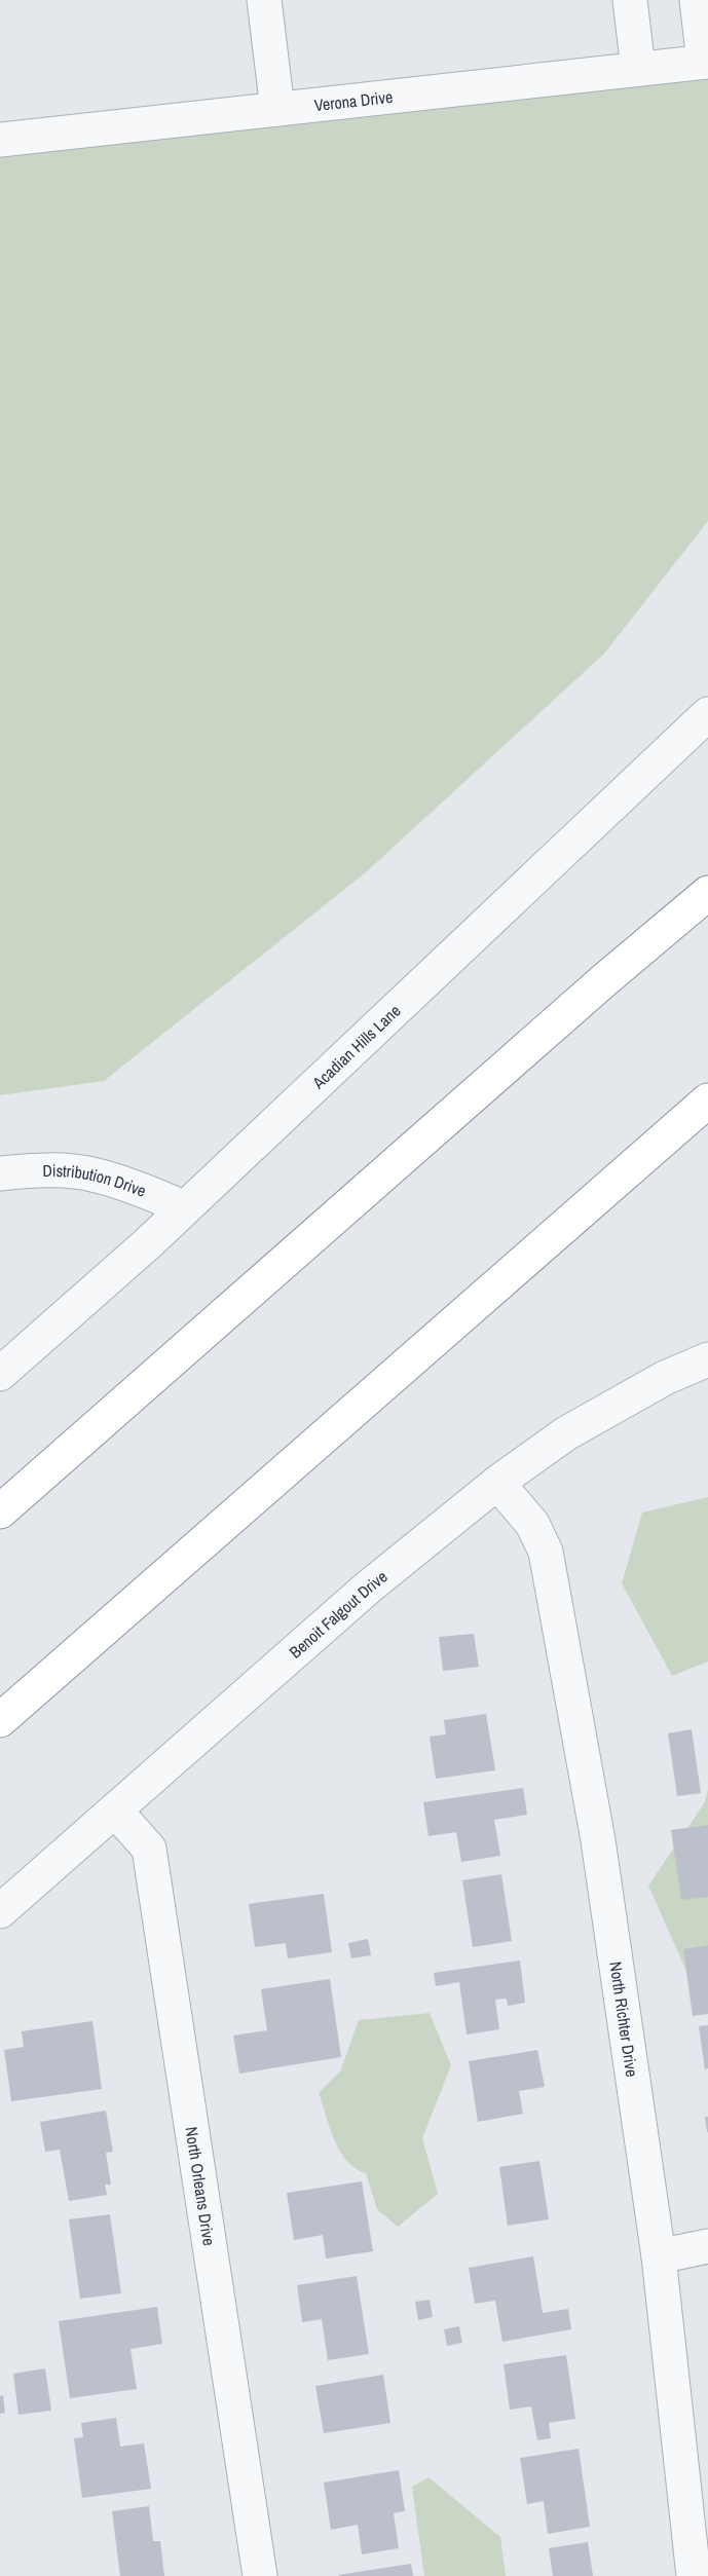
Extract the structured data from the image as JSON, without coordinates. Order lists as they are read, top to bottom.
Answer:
{
  "streets": {
    "street": [
      "Verona Drive",
      "Acadian Hills Lane",
      "Distribution Drive",
      "Benoit Falgout Drive",
      "North Richter Drive",
      "North Orleans Drive"
    ]
  },
  "crossings": [
    ["Acadian Hills Lane", "Distribution Drive"],
    ["Benoit Falgout Drive", "North Richter Drive"],
    ["Benoit Falgout Drive", "North Orleans Drive"]
  ]
}
